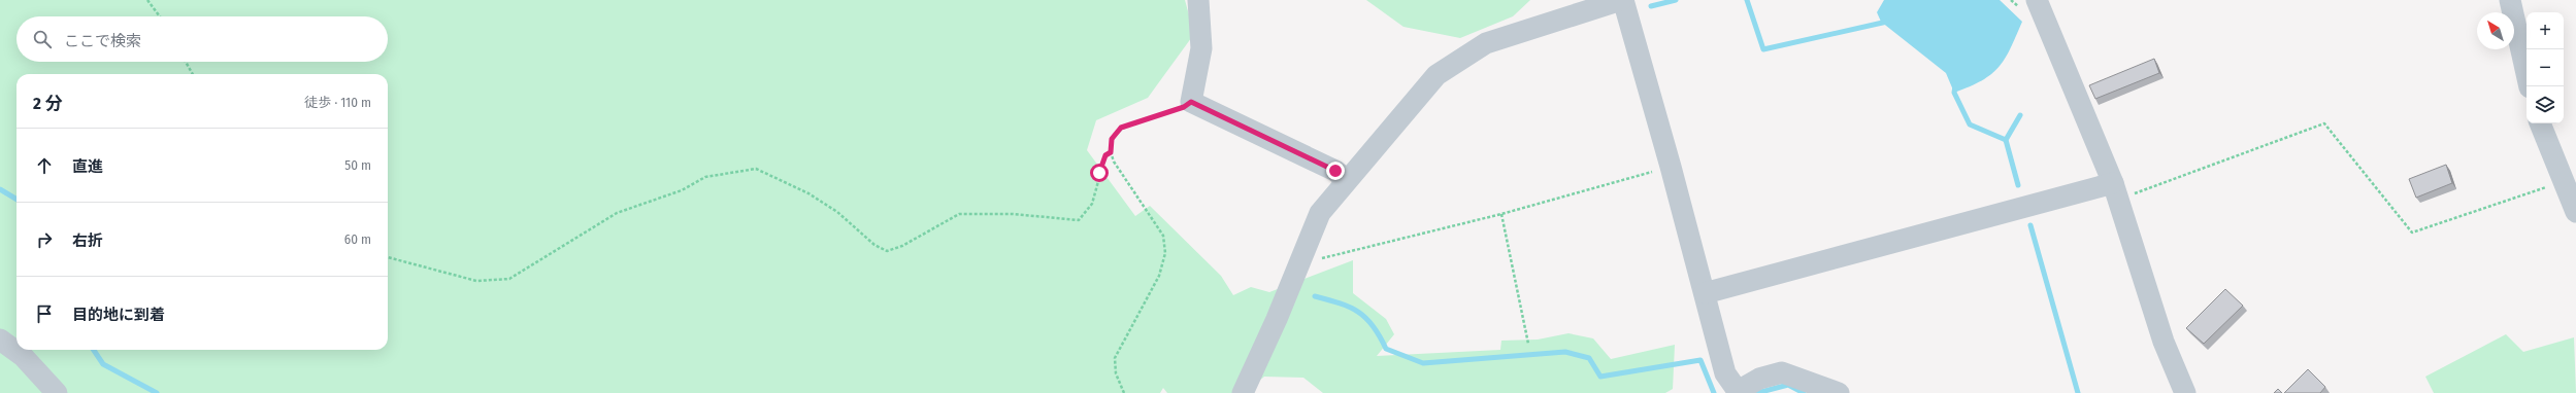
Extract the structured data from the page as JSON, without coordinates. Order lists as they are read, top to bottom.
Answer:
{
  "north": "top left",
  "page": {
    "map_buttons": ["+", "−"],
    "search": "ここで検索",
    "heading": ["2 分", "徒歩 · 110 m"],
    "list": [
      ["直進", "50 m"],
      ["右折", "60 m"],
      "目的地に到着"
    ]
  }
}
